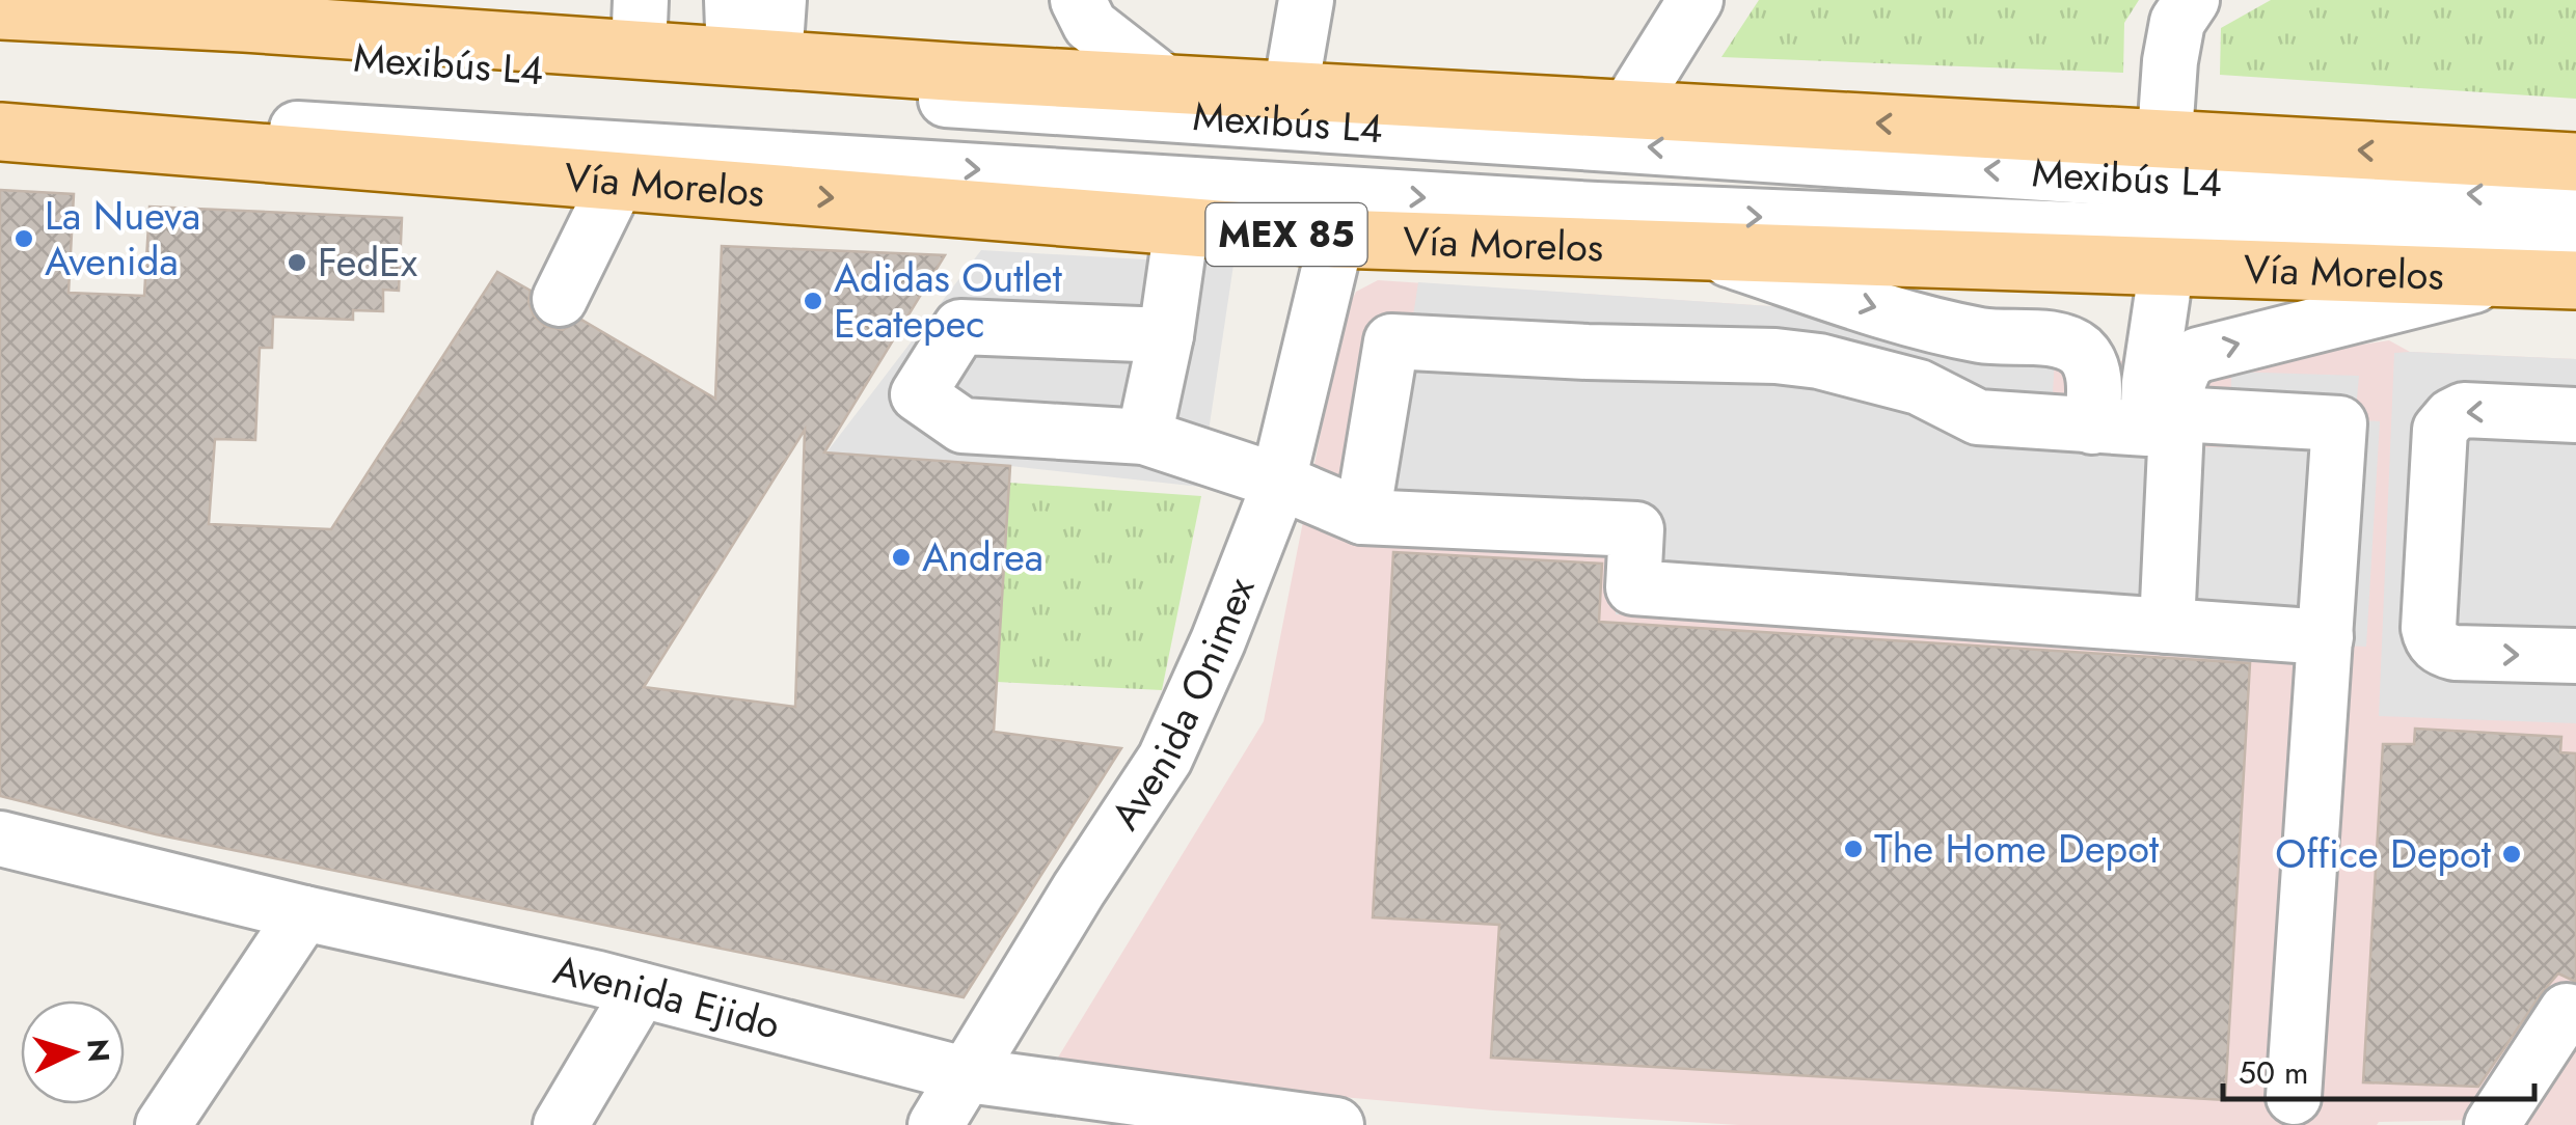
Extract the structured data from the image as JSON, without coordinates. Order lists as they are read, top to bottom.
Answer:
{
  "streets": {
    "main road": ["Vía Morelos", "MEX 85"],
    "street": ["Mexibús L4", "Avenida Onimex", "Avenida Ejido"]
  },
  "crossings": [
    ["Mexibús L4", "Vía Morelos"],
    ["Vía Morelos", "Avenida Onimex"],
    ["Avenida Onimex", "Avenida Ejido"]
  ],
  "places": [
    "La Nueva Avenida",
    "FedEx",
    "Adidas Outlet Ecatepec",
    "Andrea",
    "The Home Depot",
    "Office Depot"
  ],
  "scale_bar": "50 m",
  "north": "right"
}
